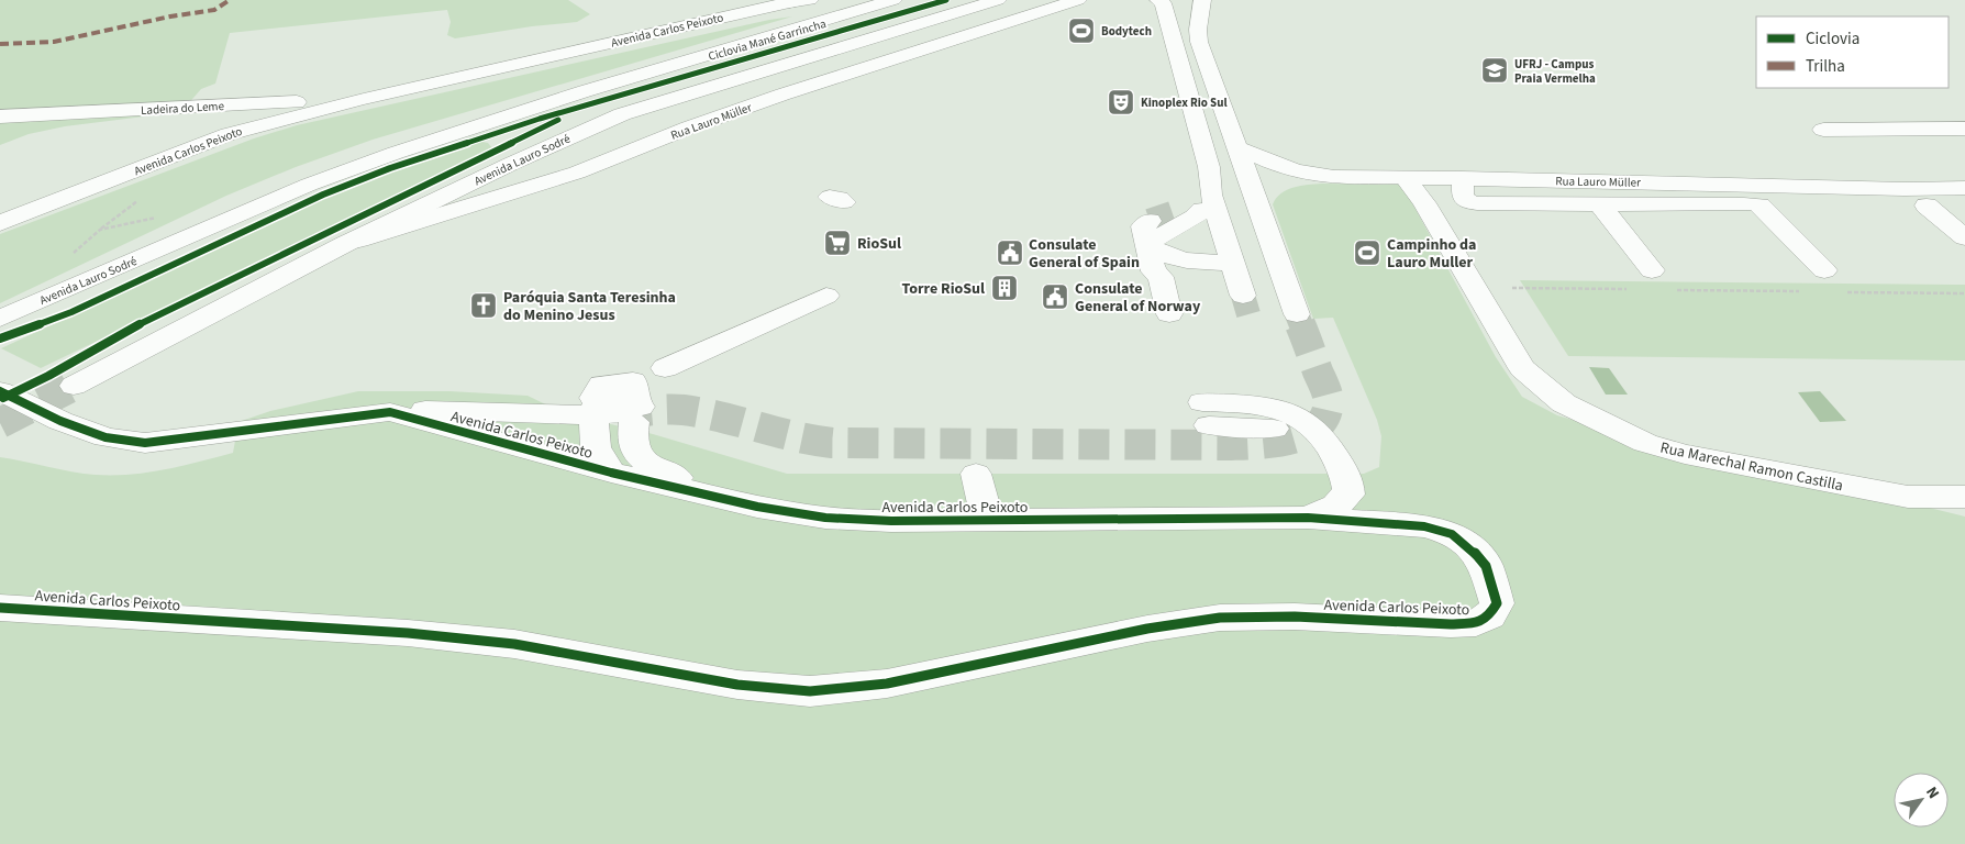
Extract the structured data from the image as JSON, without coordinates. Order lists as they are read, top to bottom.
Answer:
{
  "streets": {
    "main road": [
      "Avenida Carlos Peixoto",
      "Ladeira do Leme",
      "Rua Lauro Müller",
      "Avenida Lauro Sodré",
      "Rua Marechal Ramon Castilla"
    ],
    "cycle path": ["Ciclovia Mané Garrincha"]
  },
  "crossings": [
    ["Avenida Carlos Peixoto", "Ladeira do Leme"],
    ["Rua Lauro Müller", "Avenida Lauro Sodré"],
    ["Rua Lauro Müller", "Rua Marechal Ramon Castilla"]
  ],
  "places": {
    "sports": ["Bodytech", "Campinho da Lauro Muller"],
    "school or university": ["UFRJ - Campus Praia Vermelha"],
    "theatre": ["Kinoplex Rio Sul"],
    "supermarket": ["RioSul"],
    "public building": ["Consulate General of Spain", "Consulate General of Norway"],
    "building": ["Torre RioSul"],
    "church": ["Paróquia Santa Teresinha do Menino Jesus"]
  },
  "legend": ["Ciclovia", "Trilha"],
  "north": "top right"
}
